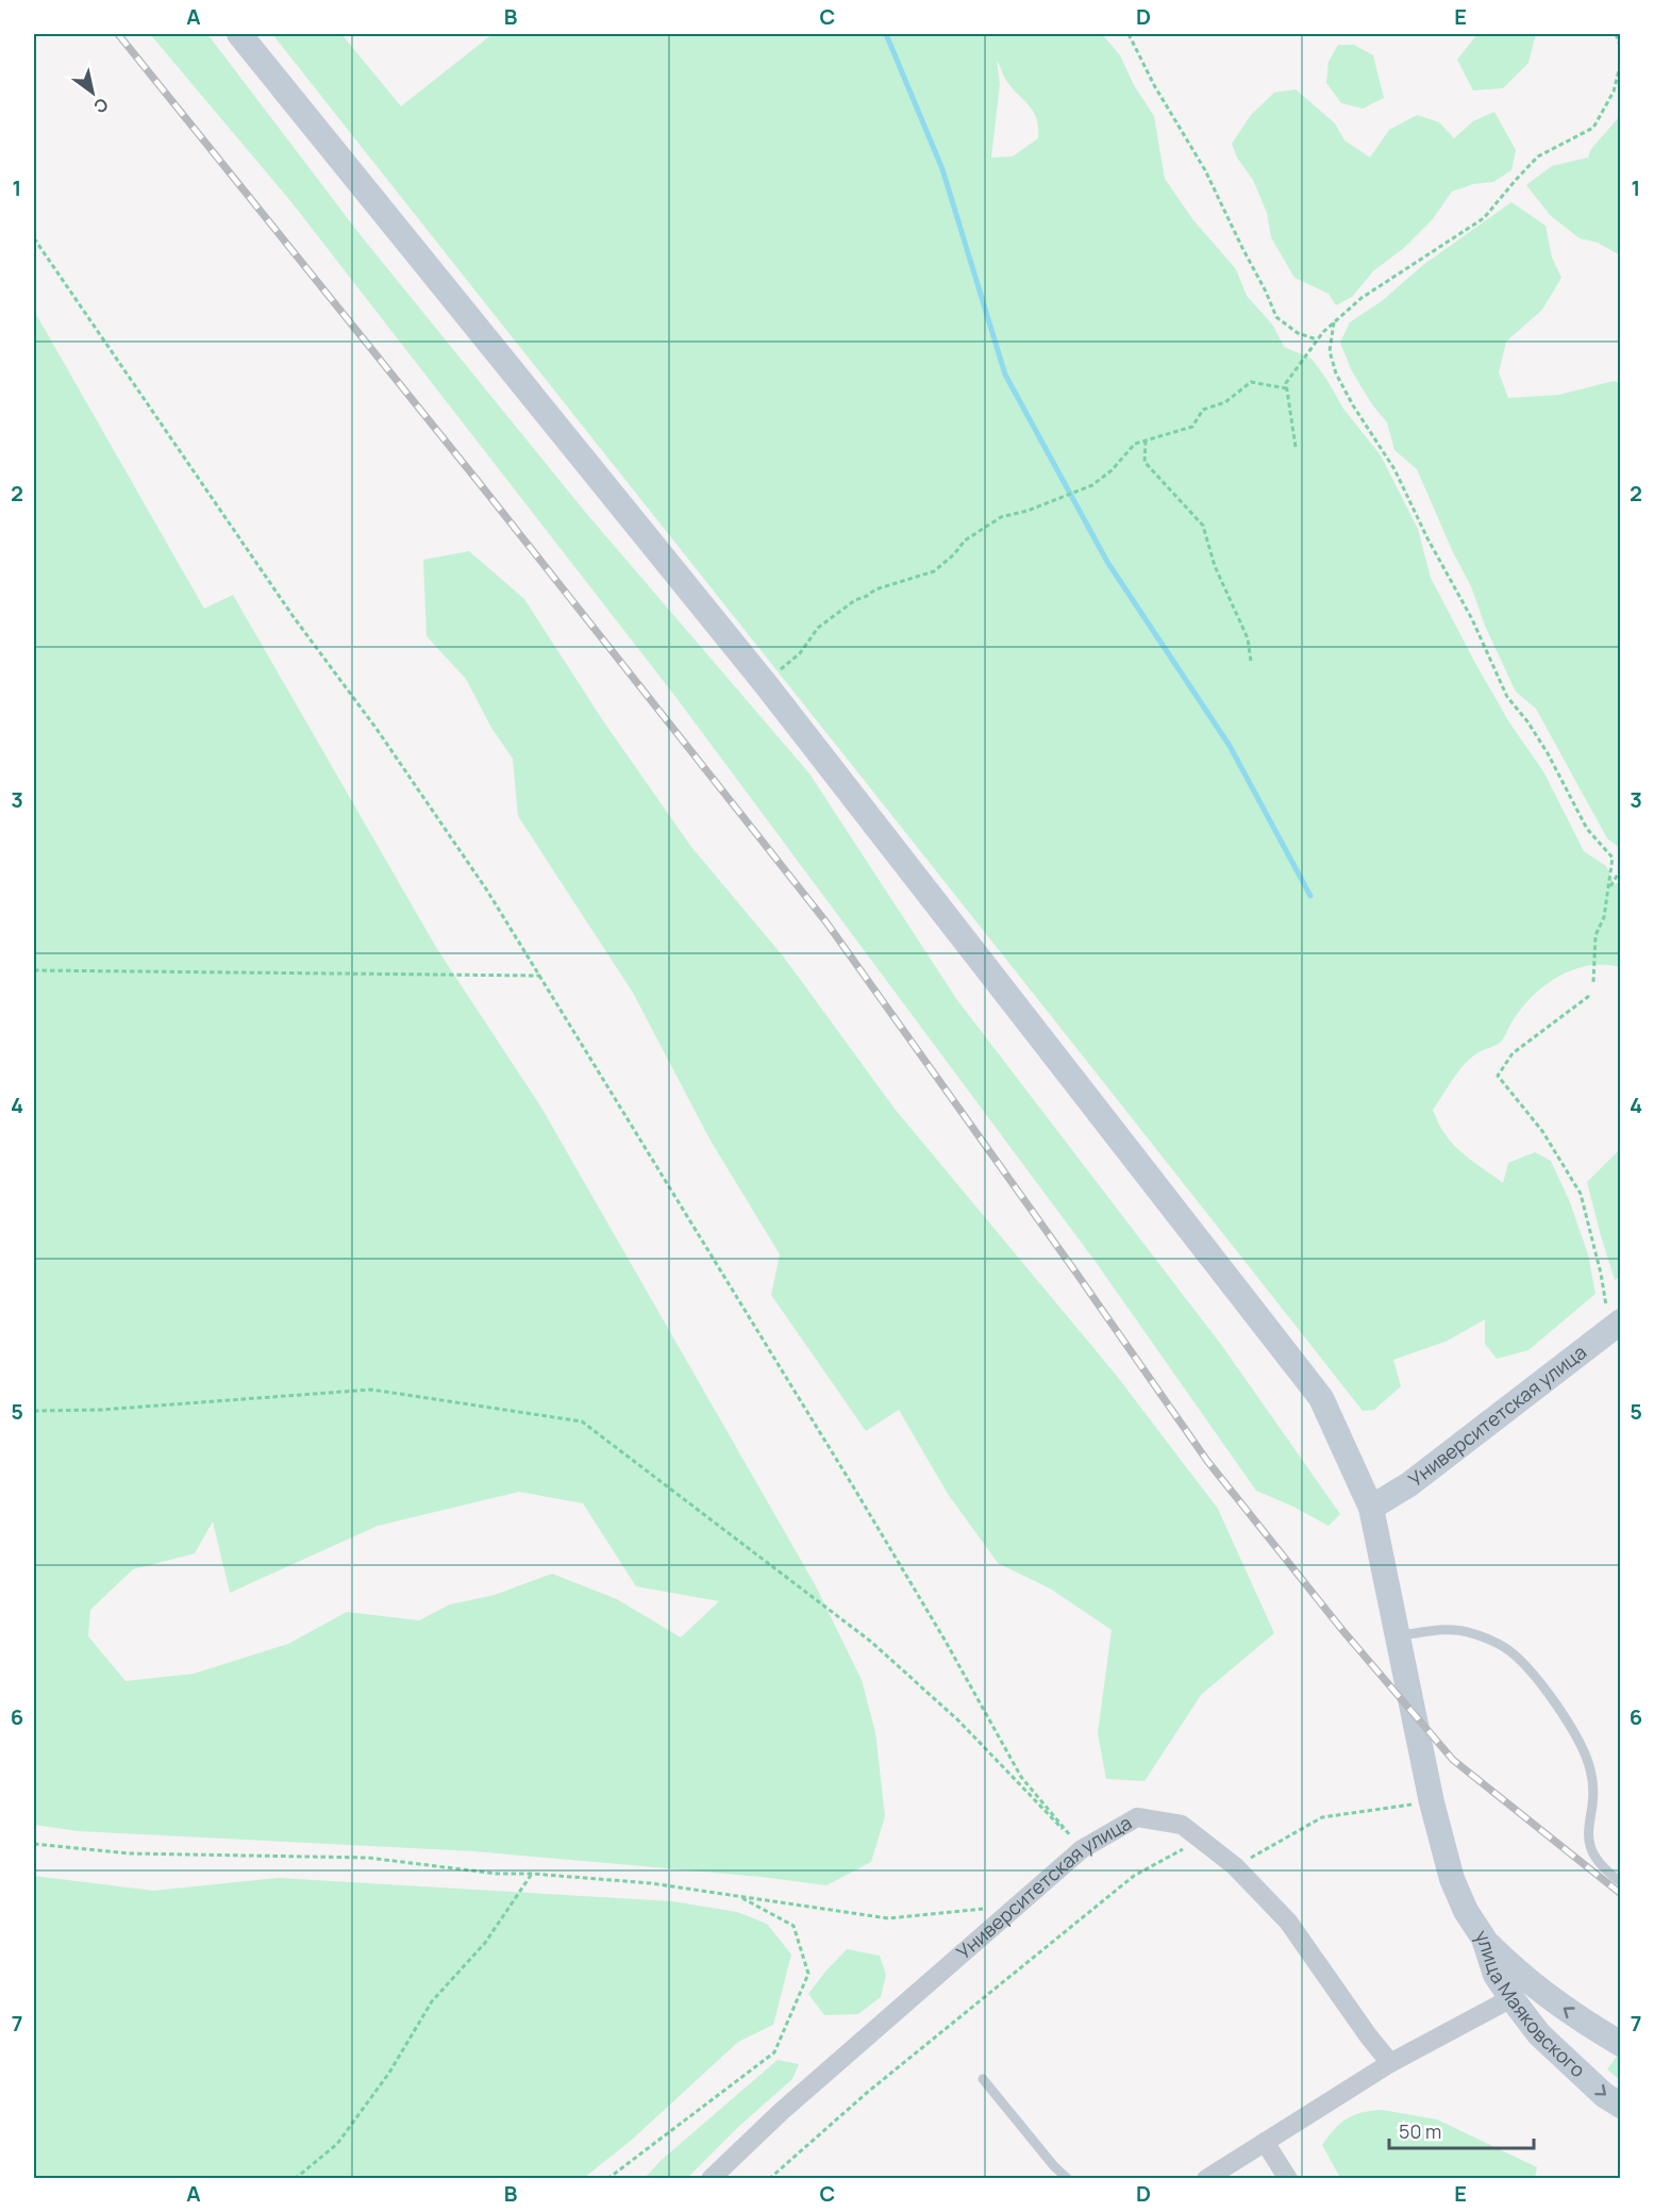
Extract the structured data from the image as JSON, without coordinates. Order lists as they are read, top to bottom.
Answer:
{
  "streets": {
    "main road": ["Университетская улица", "улица Маяковского"]
  },
  "scale_bar": "50 m",
  "north": "bottom right",
  "grid": {
    "columns": [
      "A",
      "B",
      "C",
      "D",
      "E"
    ],
    "rows": [
      "1",
      "2",
      "3",
      "4",
      "5",
      "6",
      "7"
    ]
  }
}
